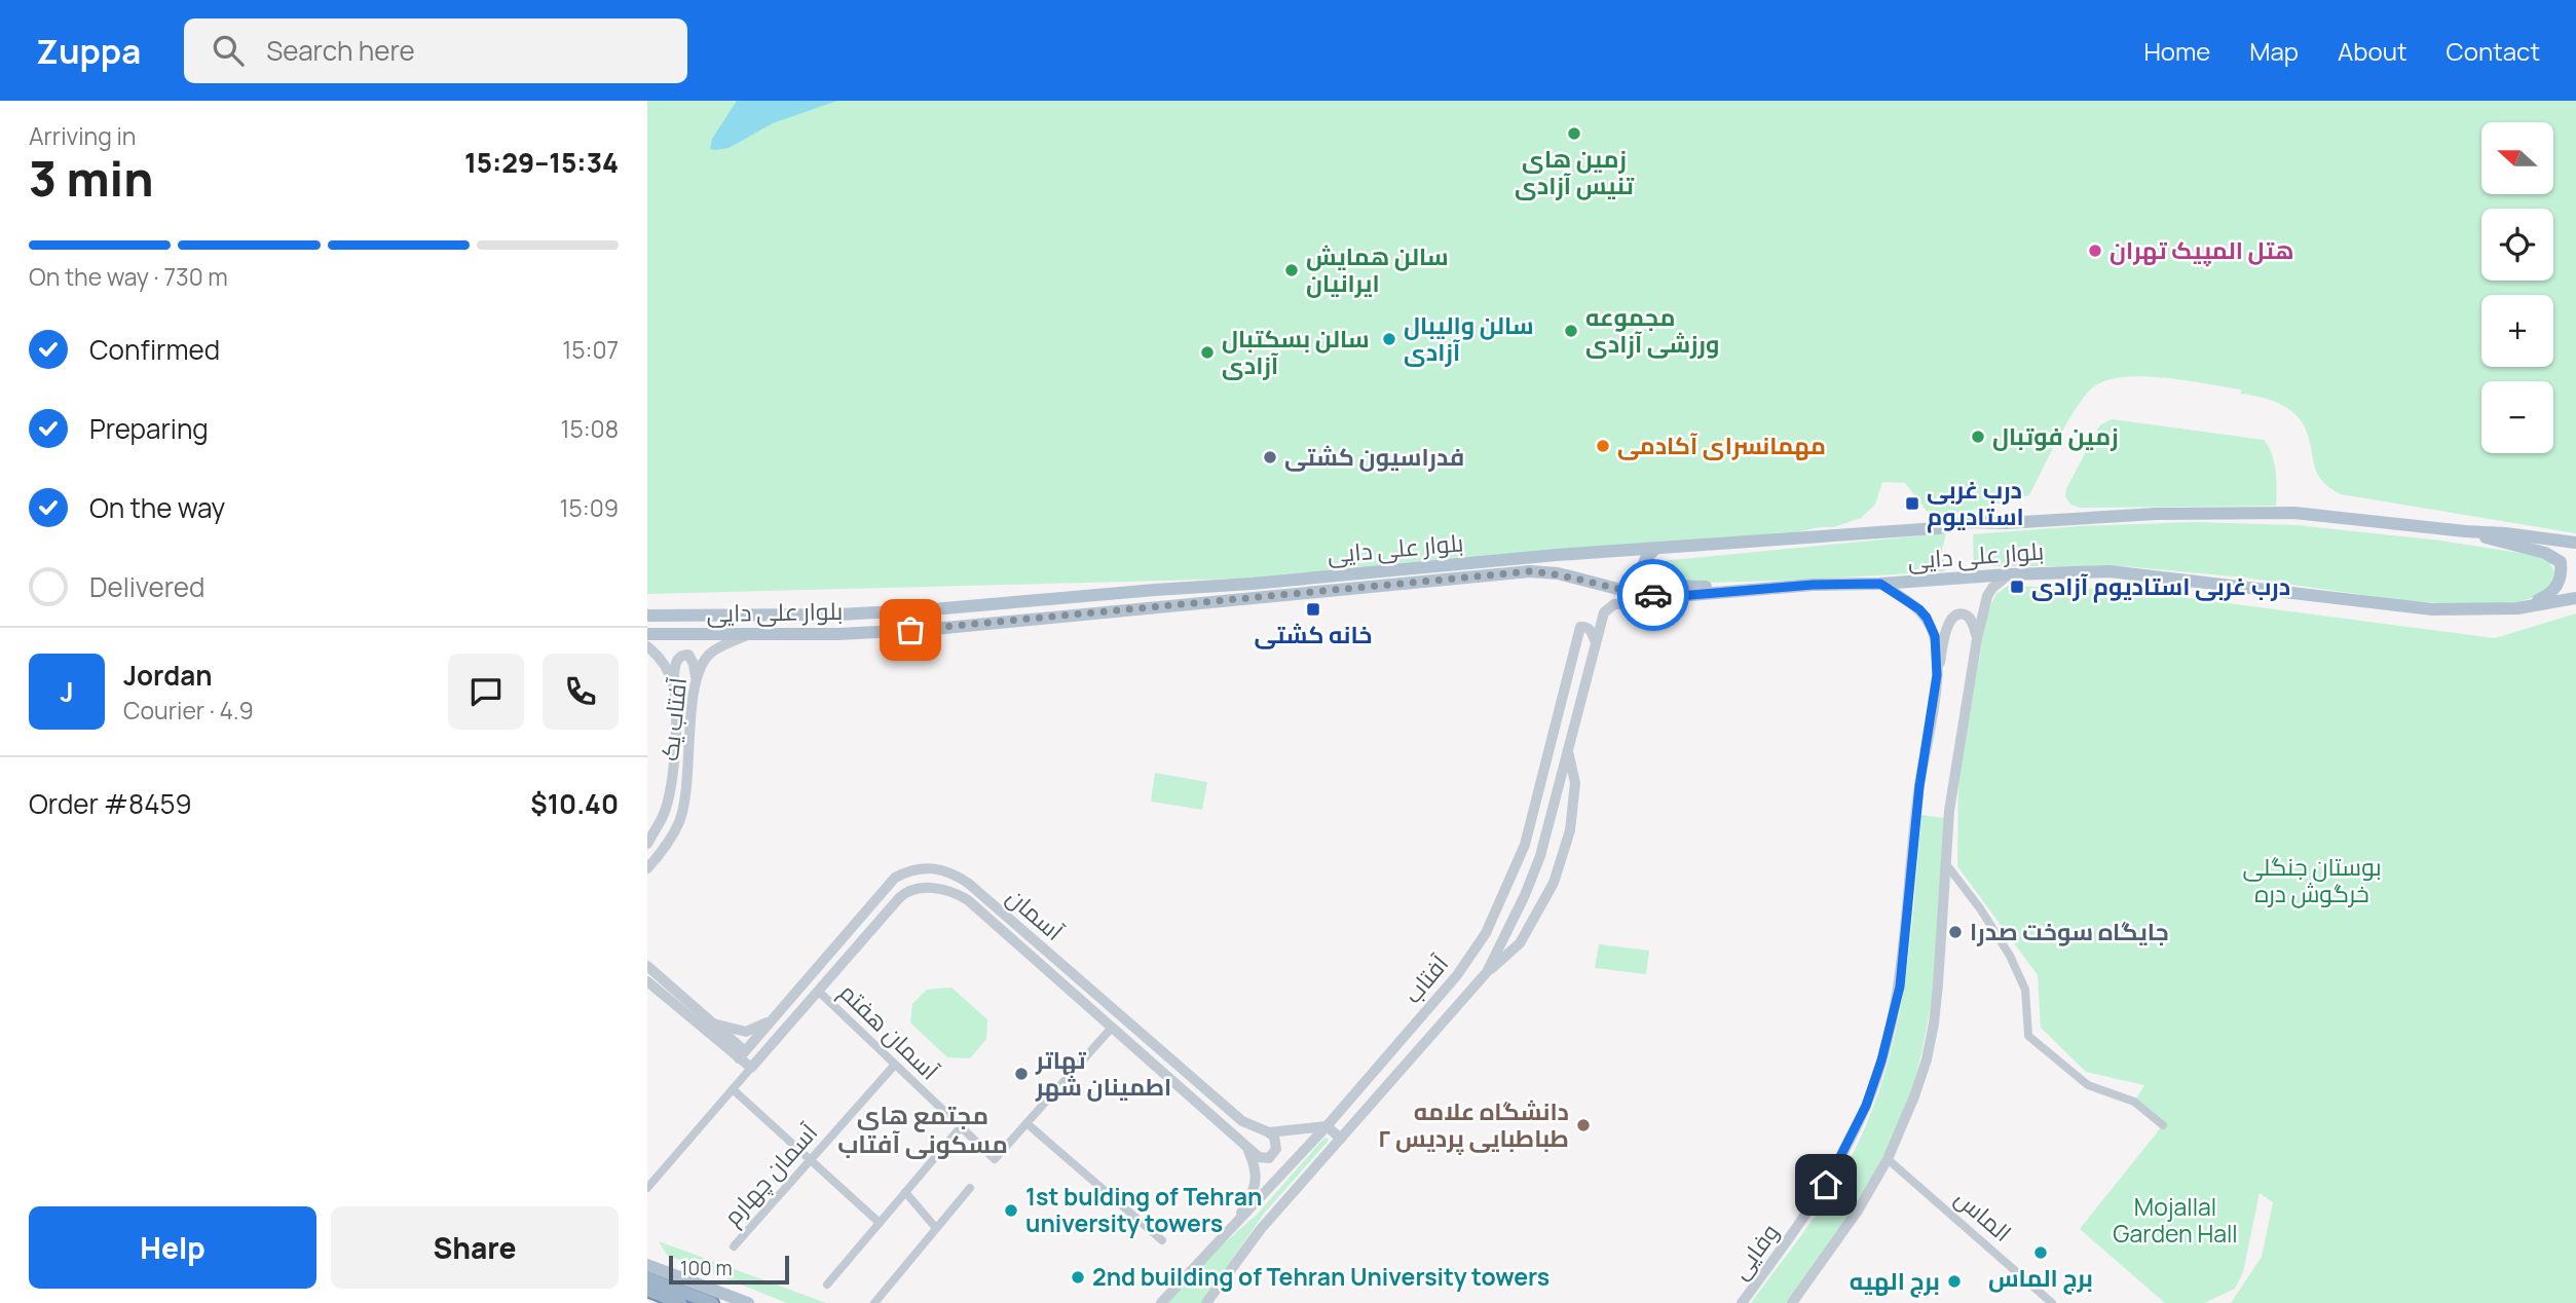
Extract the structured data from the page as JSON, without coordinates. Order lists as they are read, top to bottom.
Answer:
{
  "streets": {
    "main road": ["بلوار علی دایی"],
    "street": [
      "آفتاب یک",
      "آسمان",
      "آفتاب",
      "آسمان هفتم",
      "آسمان چهارم",
      "الماس",
      "وفایی"
    ]
  },
  "crossings": [
    ["بلوار علی دایی", "آفتاب یک"],
    ["بلوار علی دایی", "آفتاب"],
    ["بلوار علی دایی", "وفایی"],
    ["آسمان", "آسمان هفتم"],
    ["آسمان هفتم", "آسمان چهارم"]
  ],
  "districts": ["مجتمع های مسکونی آفتاب"],
  "parks": ["بوستان جنگلی خرگوش دره", "Mojallal Garden Hall"],
  "places": {
    "other": [
      "زمین های تنیس آزادی",
      "هتل المپیک تهران",
      "سالن همایش ایرانیان",
      "مجموعه ورزشی آزادی",
      "سالن والیبال آزادی",
      "سالن بسکتبال آزادی",
      "زمین فوتبال",
      "مهمانسرای آکادمی",
      "فدراسیون کشتی",
      "جایگاه سوخت صدرا",
      "تهاتر اطمینان شهر",
      "دانشگاه علامه طباطبایی پردیس ۲",
      "1st bulding of Tehran university towers",
      "برج الماس",
      "2nd building of Tehran University towers",
      "برج الهیه"
    ],
    "transit": ["درب غربی استادیوم", "درب غربی استادیوم آزادی", "خانه کشتی"]
  },
  "scale_bar": "100 m",
  "north": "left",
  "page": {
    "header": "Zuppa",
    "search": "Search here",
    "nav": [
      "Home",
      "Map",
      "About",
      "Contact"
    ],
    "heading": ["3 min", "Arriving in", "15:29–15:34"],
    "panel": [
      "Jordan",
      "Courier · 4.9",
      "Order #8459",
      "$10.40"
    ],
    "map_buttons": ["+", "−"],
    "bar": "On the way · 730 m",
    "list": [
      ["Confirmed", "15:07"],
      ["Preparing", "15:08"],
      ["On the way", "15:09"],
      "Delivered"
    ],
    "round": "J",
    "buttons": ["Help", "Share"],
    "scale": "100 m"
  }
}
